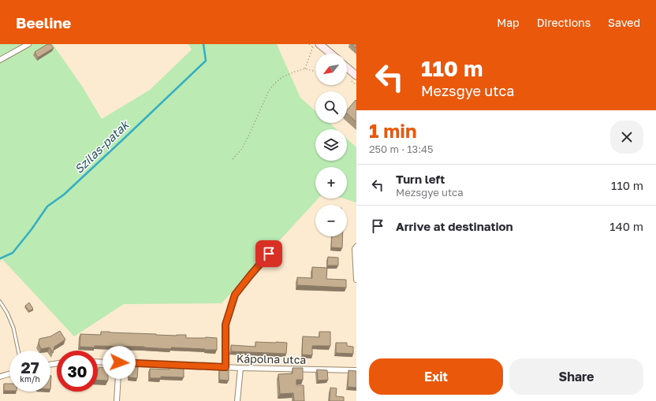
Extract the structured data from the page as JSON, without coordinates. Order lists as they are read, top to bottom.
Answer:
{
  "streets": {
    "street": ["Kápolna utca"]
  },
  "water": ["Szilas-patak"],
  "north": "bottom left",
  "page": {
    "header": "Beeline",
    "nav": ["Map", "Directions", "Saved"],
    "turn": ["110 m", "Mezsgye utca"],
    "map_buttons": ["+", "−"],
    "heading": ["1 min", "250 m · 13:45"],
    "list": [
      {
        "name": "Turn left",
        "note": "Mezsgye utca",
        "value": "110 m"
      },
      {
        "name": "Arrive at destination",
        "value": "140 m"
      }
    ],
    "speed": "27 km/h",
    "limit": "30",
    "buttons": ["Exit", "Share"]
  }
}
